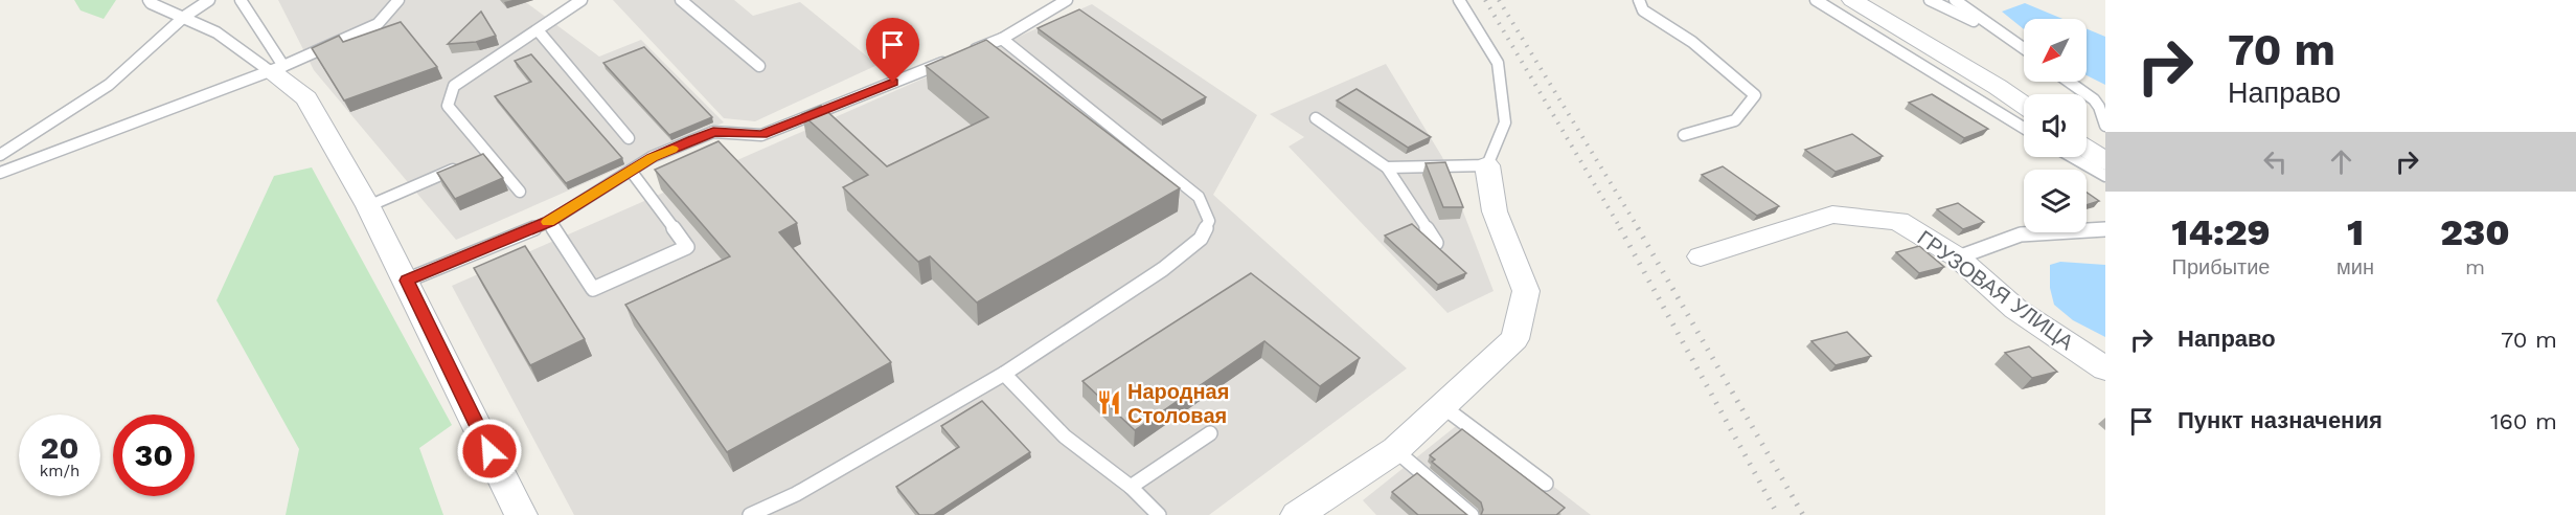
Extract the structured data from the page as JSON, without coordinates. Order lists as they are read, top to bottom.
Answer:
{
  "streets": {
    "street": ["ГРУЗОВАЯ УЛИЦА"]
  },
  "places": {
    "restaurant": ["Народная Столовая"]
  },
  "north": "bottom left",
  "page": {
    "turn": ["70 m", "Направо"],
    "eta": [
      "14:29",
      "Прибытие",
      "1",
      "мин",
      "230",
      "m"
    ],
    "list": [
      {
        "name": "Направо",
        "value": "70 m"
      },
      {
        "name": "Пункт назначения",
        "value": "160 m"
      }
    ],
    "speed": "20 km/h",
    "limit": "30"
  }
}
